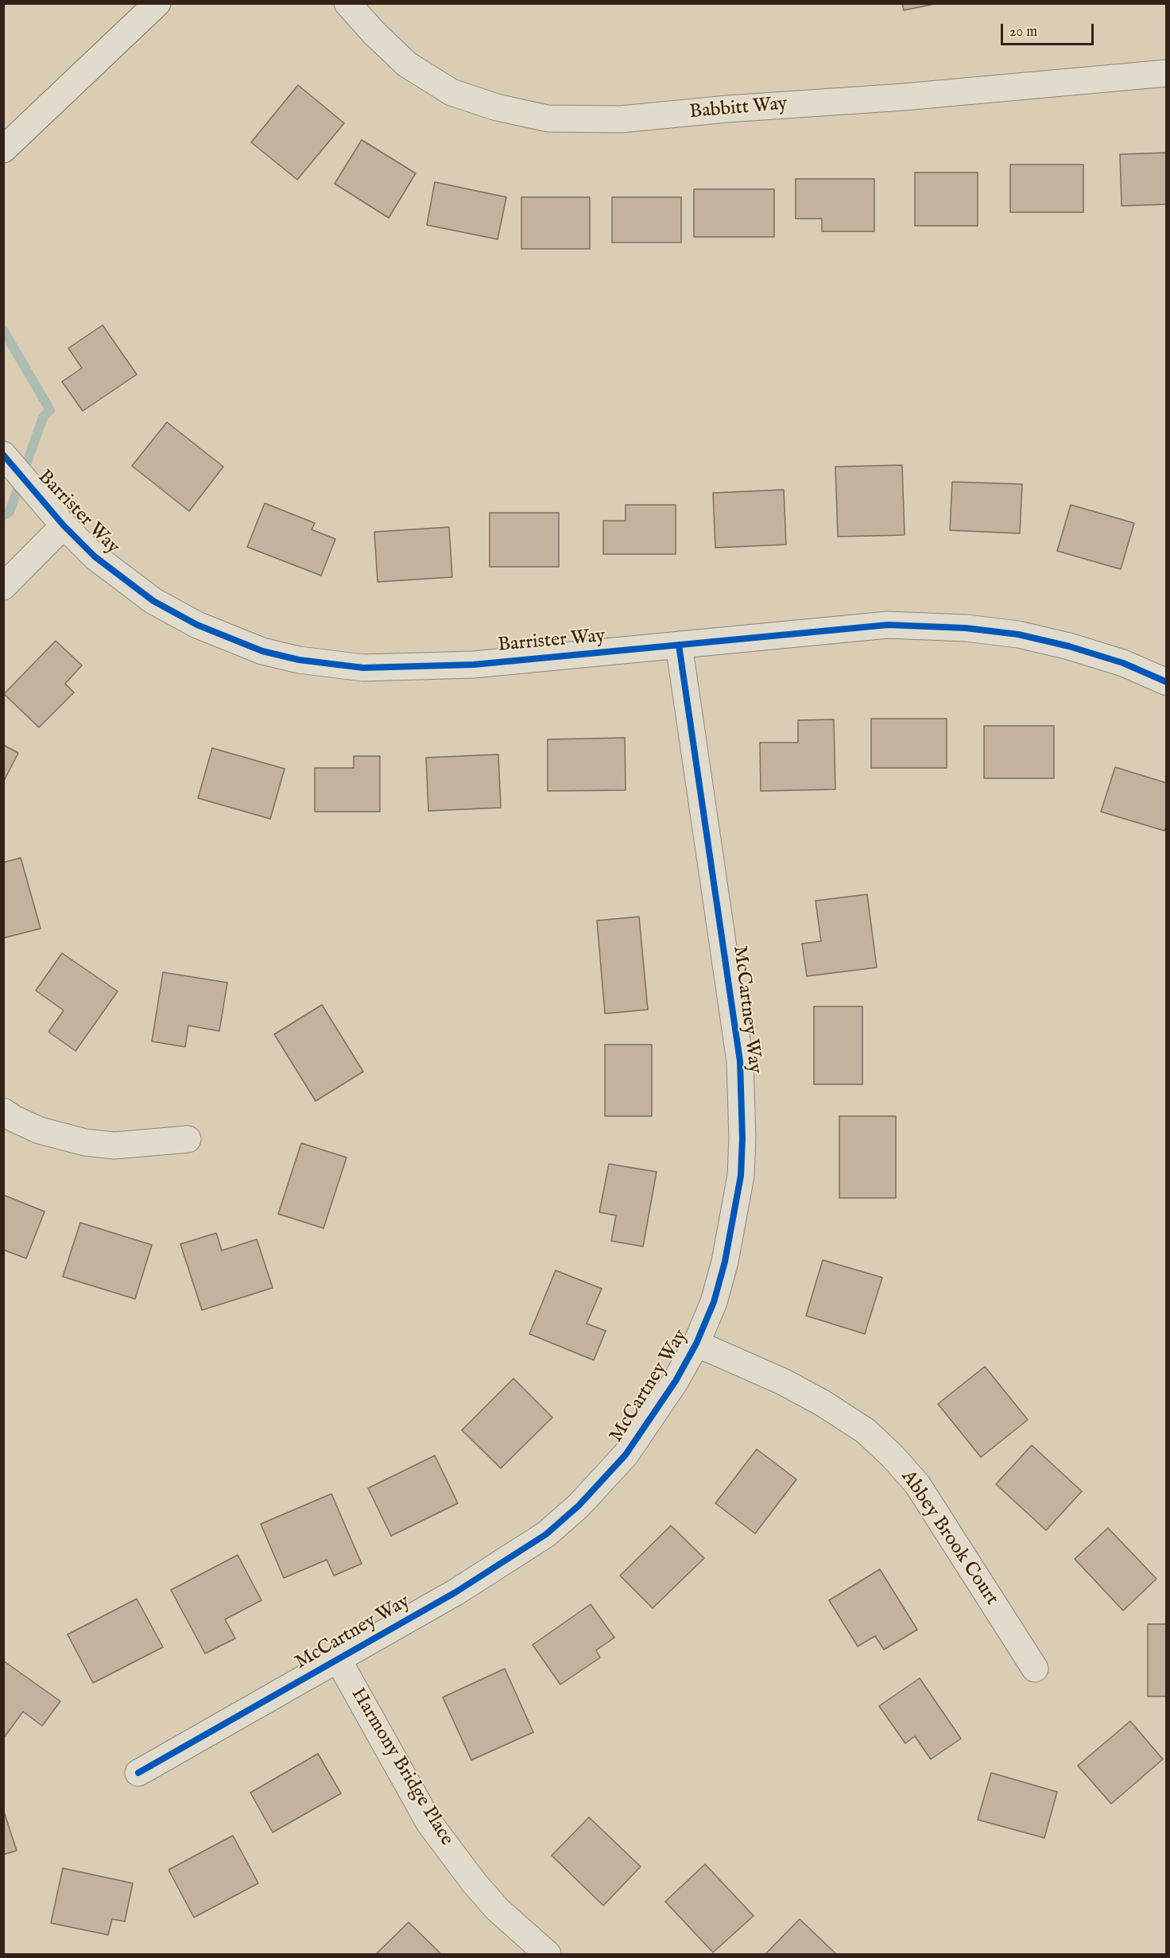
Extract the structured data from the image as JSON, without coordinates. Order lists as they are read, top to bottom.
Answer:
{
  "streets": {
    "street": [
      "Babbitt Way",
      "Barrister Way",
      "McCartney Way",
      "Abbey Brook Court",
      "Harmony Bridge Place"
    ]
  },
  "crossings": [
    ["Barrister Way", "McCartney Way"],
    ["McCartney Way", "Abbey Brook Court"],
    ["McCartney Way", "Harmony Bridge Place"]
  ],
  "scale_bar": "20 m"
}
